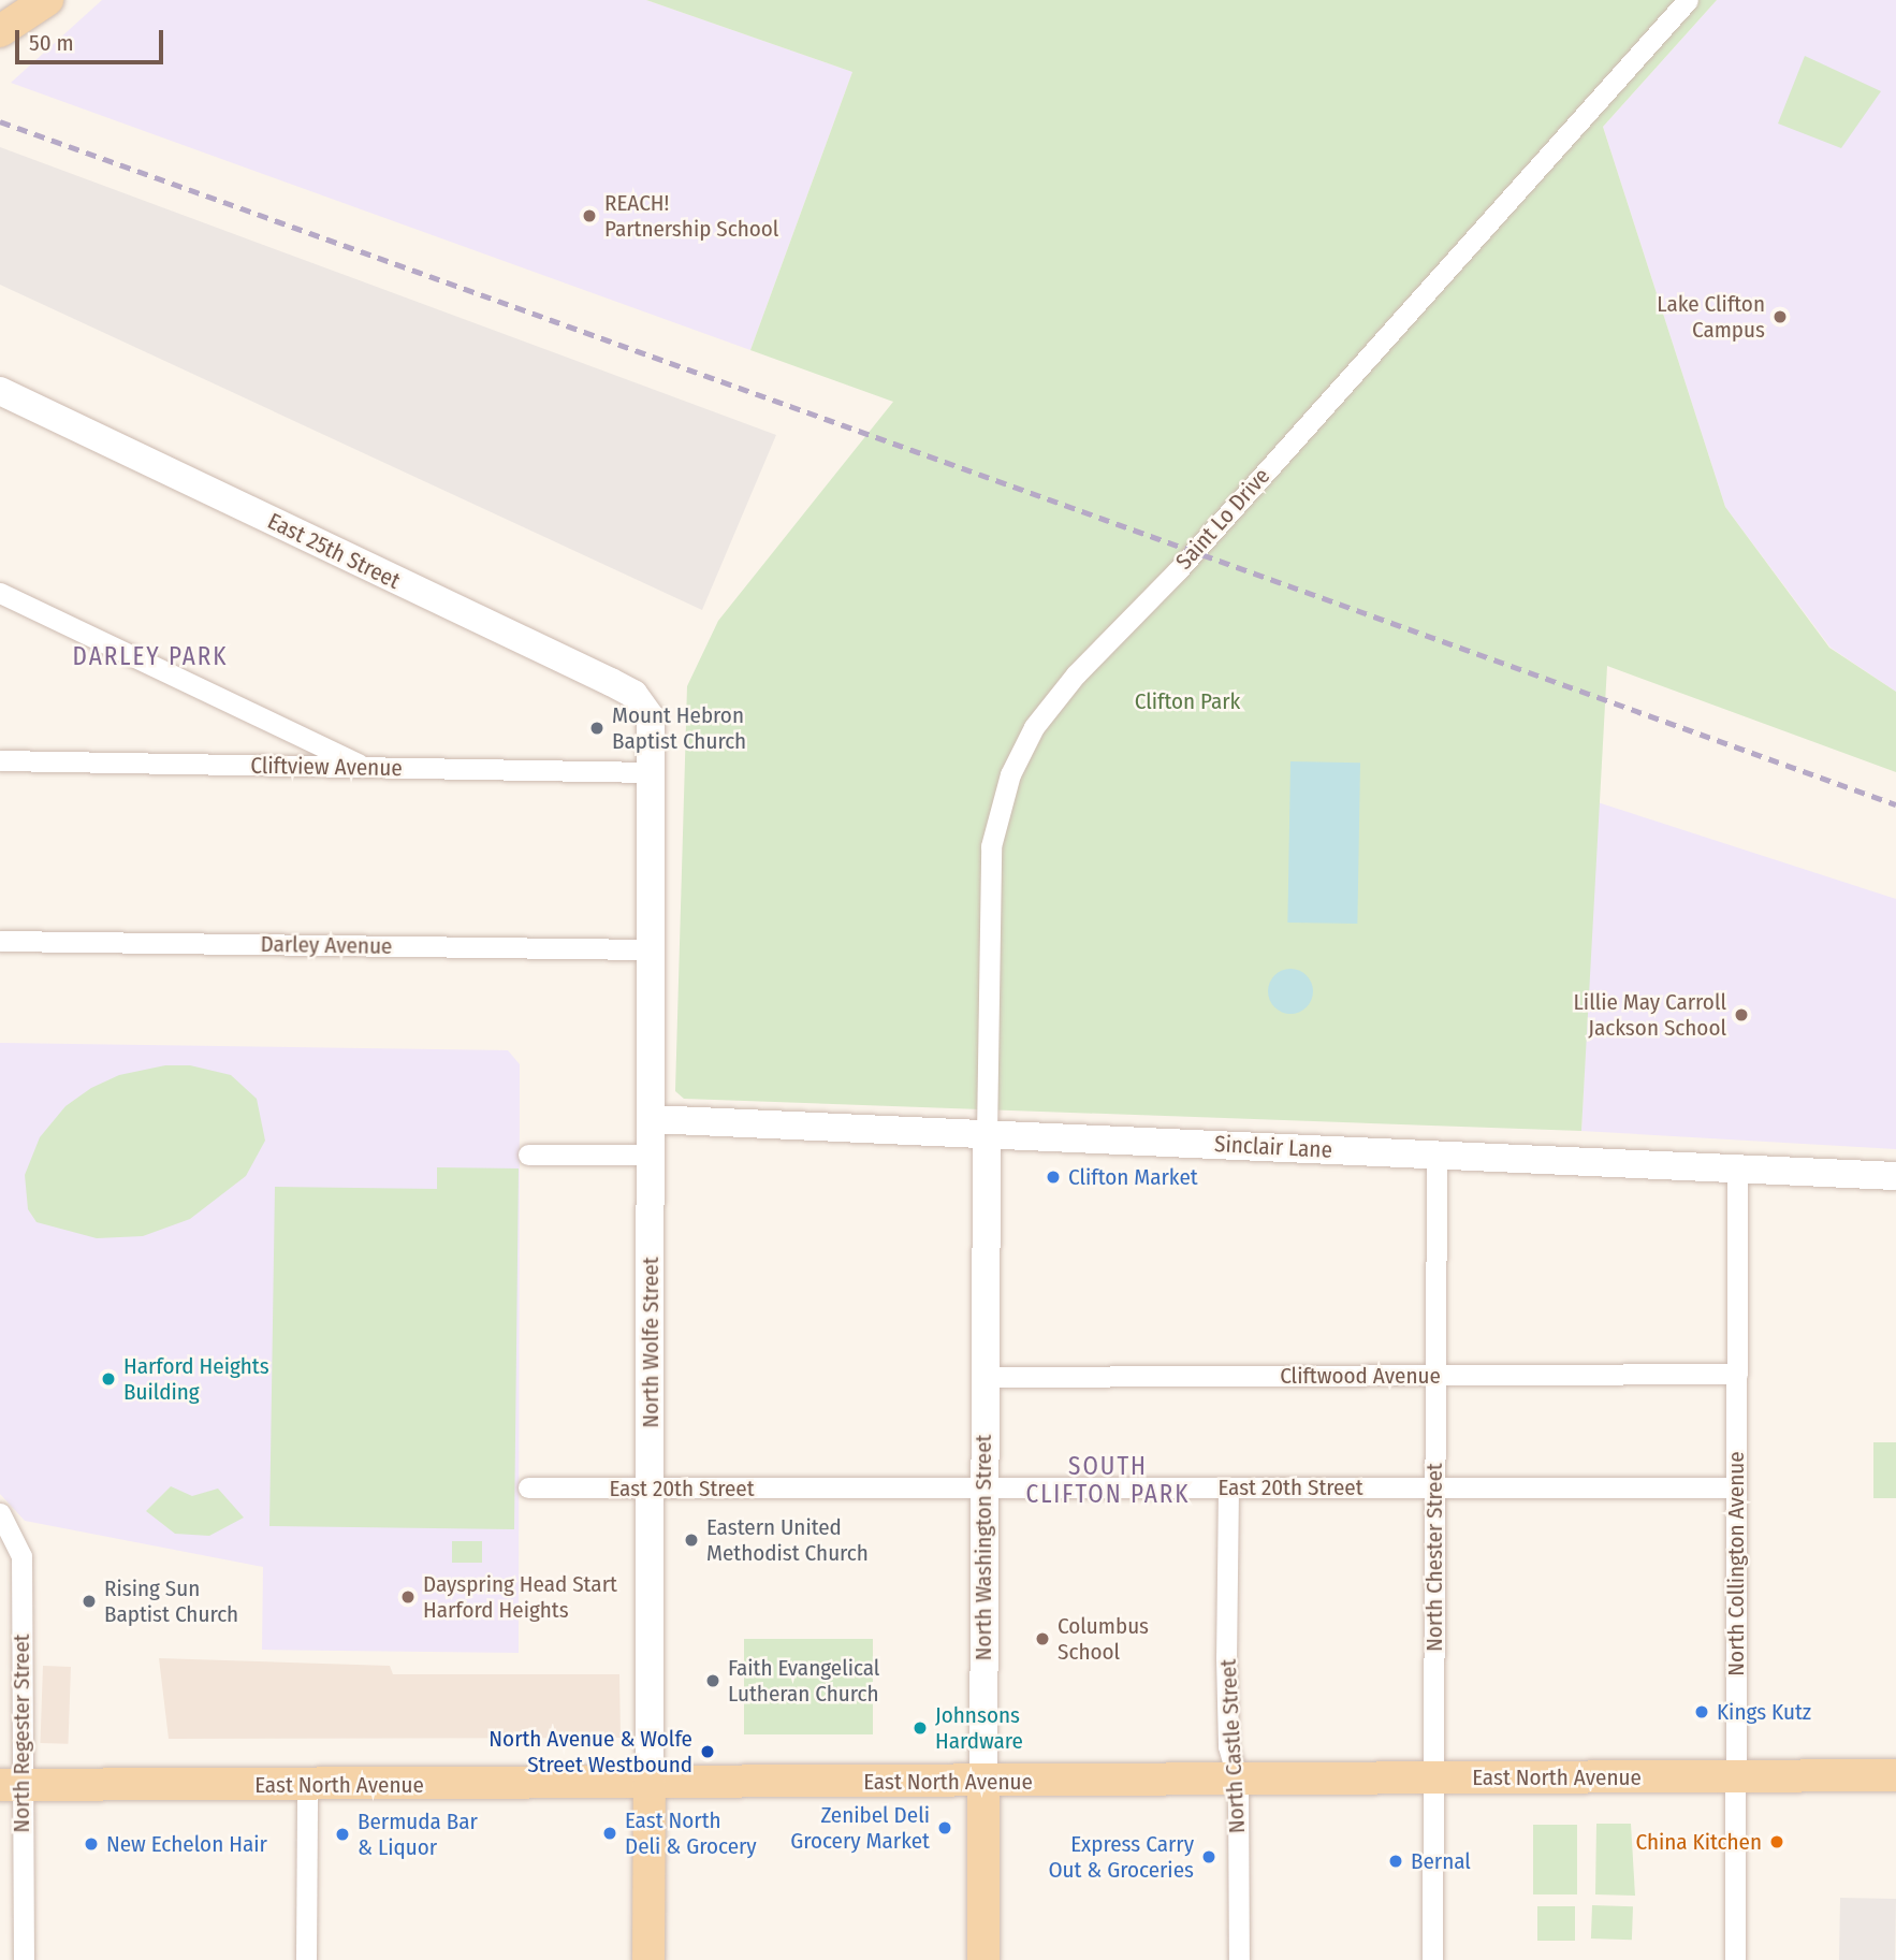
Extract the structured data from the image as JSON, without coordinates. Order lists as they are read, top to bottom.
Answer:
{
  "streets": {
    "main road": [
      "East 25th Street",
      "Sinclair Lane",
      "North Wolfe Street",
      "North Washington Street",
      "East North Avenue"
    ],
    "street": [
      "Saint Lo Drive",
      "Cliftview Avenue",
      "Darley Avenue",
      "Cliftwood Avenue",
      "East 20th Street",
      "North Chester Street",
      "North Collington Avenue",
      "North Regester Street",
      "North Castle Street"
    ]
  },
  "crossings": [
    ["Saint Lo Drive", "Sinclair Lane"],
    ["Saint Lo Drive", "North Washington Street"],
    ["East 25th Street", "North Wolfe Street"],
    ["Cliftview Avenue", "North Wolfe Street"],
    ["Darley Avenue", "North Wolfe Street"],
    ["Sinclair Lane", "North Wolfe Street"],
    ["Sinclair Lane", "North Washington Street"],
    ["Sinclair Lane", "North Chester Street"],
    ["Sinclair Lane", "North Collington Avenue"],
    ["North Wolfe Street", "East 20th Street"],
    ["North Wolfe Street", "East North Avenue"],
    ["Cliftwood Avenue", "North Washington Street"],
    ["Cliftwood Avenue", "North Chester Street"],
    ["Cliftwood Avenue", "North Collington Avenue"],
    ["East 20th Street", "North Washington Street"],
    ["East 20th Street", "North Chester Street"],
    ["East 20th Street", "North Collington Avenue"],
    ["East 20th Street", "North Castle Street"],
    ["North Washington Street", "East North Avenue"],
    ["North Chester Street", "East North Avenue"],
    ["North Collington Avenue", "East North Avenue"],
    ["North Regester Street", "East North Avenue"],
    ["North Castle Street", "East North Avenue"]
  ],
  "districts": ["DARLEY PARK", "SOUTH CLIFTON PARK"],
  "parks": ["Clifton Park"],
  "places": [
    "REACH! Partnership School",
    "Lake Clifton Campus",
    "Mount Hebron Baptist Church",
    "Lillie May Carroll Jackson School",
    "Clifton Market",
    "Harford Heights Building",
    "Eastern United Methodist Church",
    "Dayspring Head Start Harford Heights",
    "Rising Sun Baptist Church",
    "Columbus School",
    "Faith Evangelical Lutheran Church",
    "Kings Kutz",
    "Johnsons Hardware",
    "North Avenue & Wolfe Street Westbound",
    "Zenibel Deli Grocery Market",
    "East North Deli & Grocery",
    "Bermuda Bar & Liquor",
    "China Kitchen",
    "New Echelon Hair",
    "Express Carry Out & Groceries",
    "Bernal"
  ],
  "scale_bar": "50 m"
}
